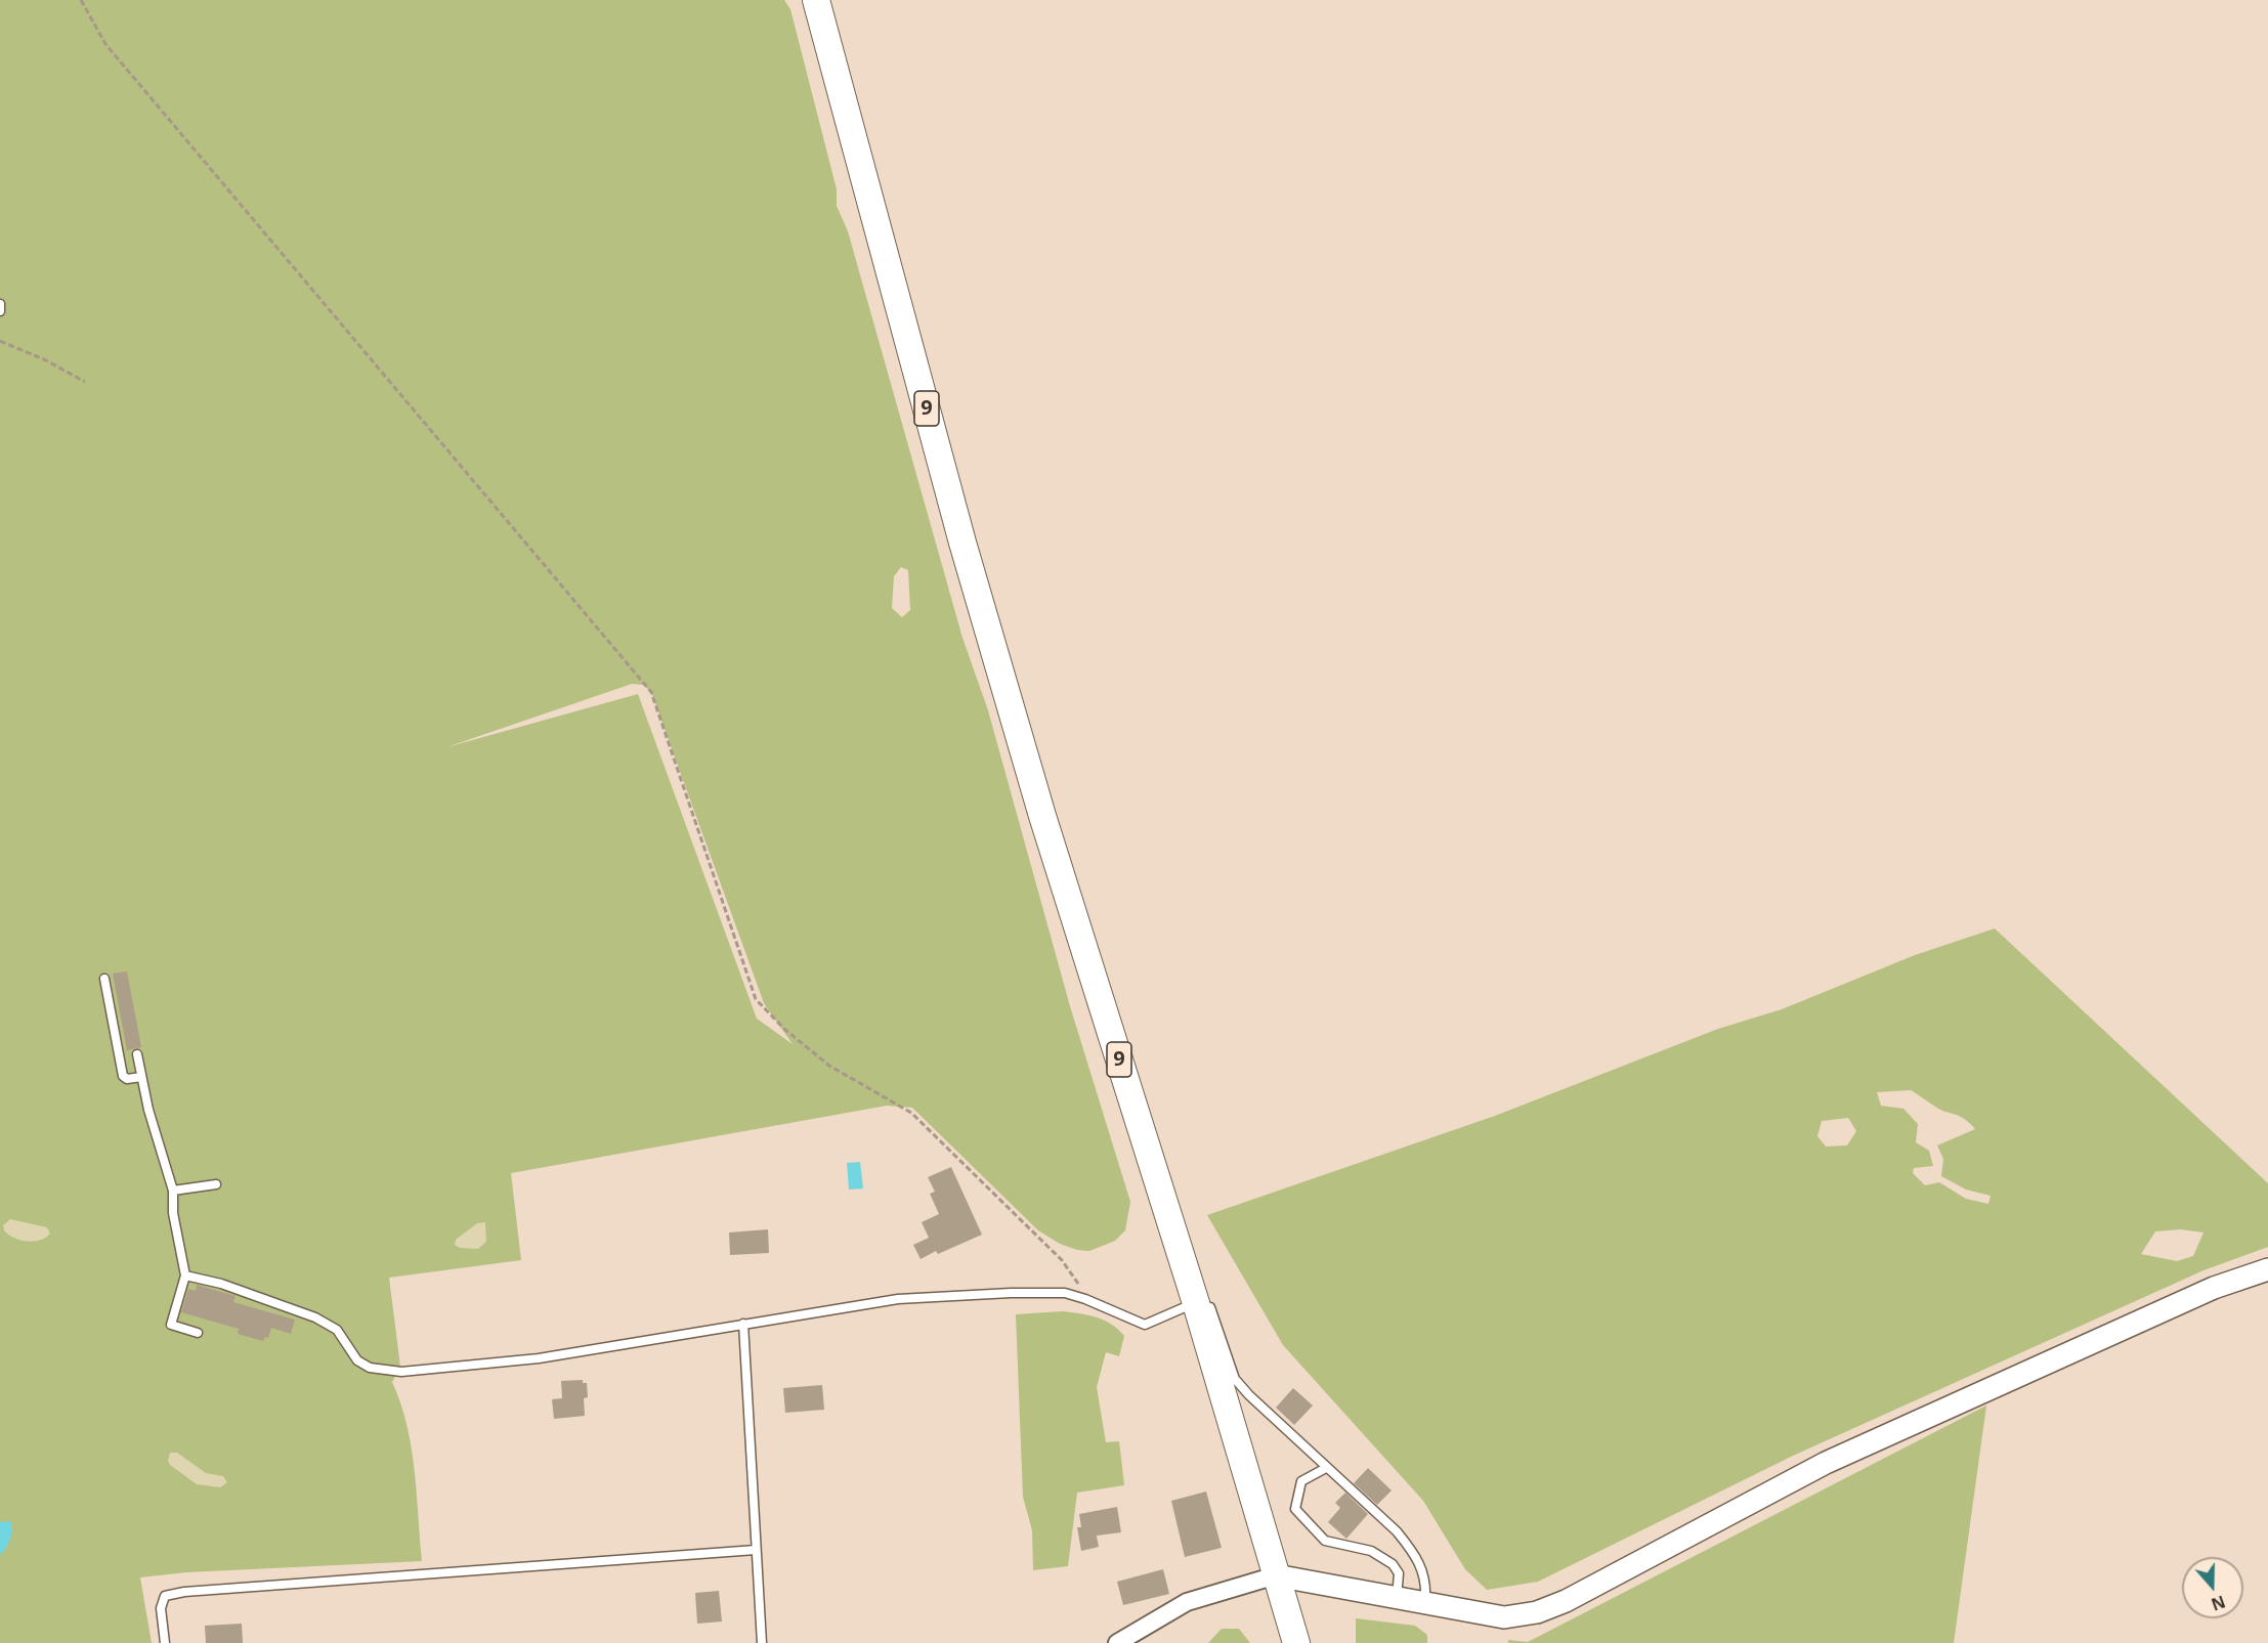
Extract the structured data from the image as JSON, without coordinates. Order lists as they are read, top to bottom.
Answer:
{
  "streets": {
    "main road": ["9"]
  },
  "north": "bottom"
}
